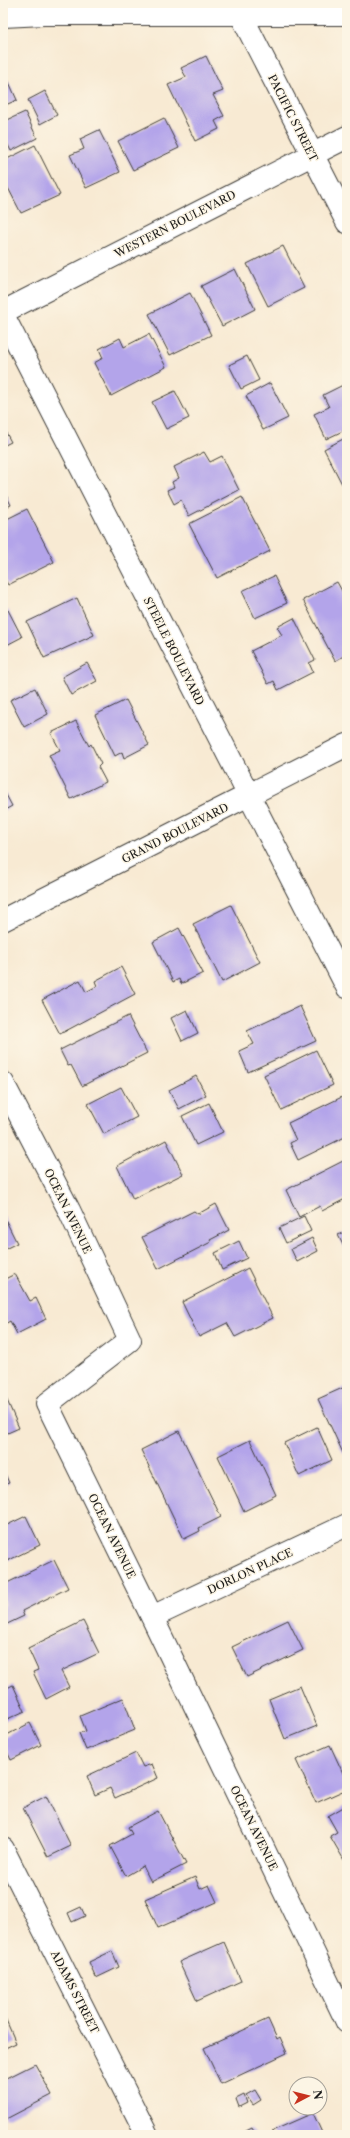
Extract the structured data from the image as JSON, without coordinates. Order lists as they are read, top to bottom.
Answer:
{
  "streets": {
    "street": [
      "PACIFIC STREET",
      "WESTERN BOULEVARD",
      "STEELE BOULEVARD",
      "GRAND BOULEVARD",
      "OCEAN AVENUE",
      "DORLON PLACE",
      "ADAMS STREET"
    ]
  },
  "crossings": [
    ["PACIFIC STREET", "WESTERN BOULEVARD"],
    ["STEELE BOULEVARD", "GRAND BOULEVARD"],
    ["OCEAN AVENUE", "DORLON PLACE"]
  ],
  "north": "right"
}
